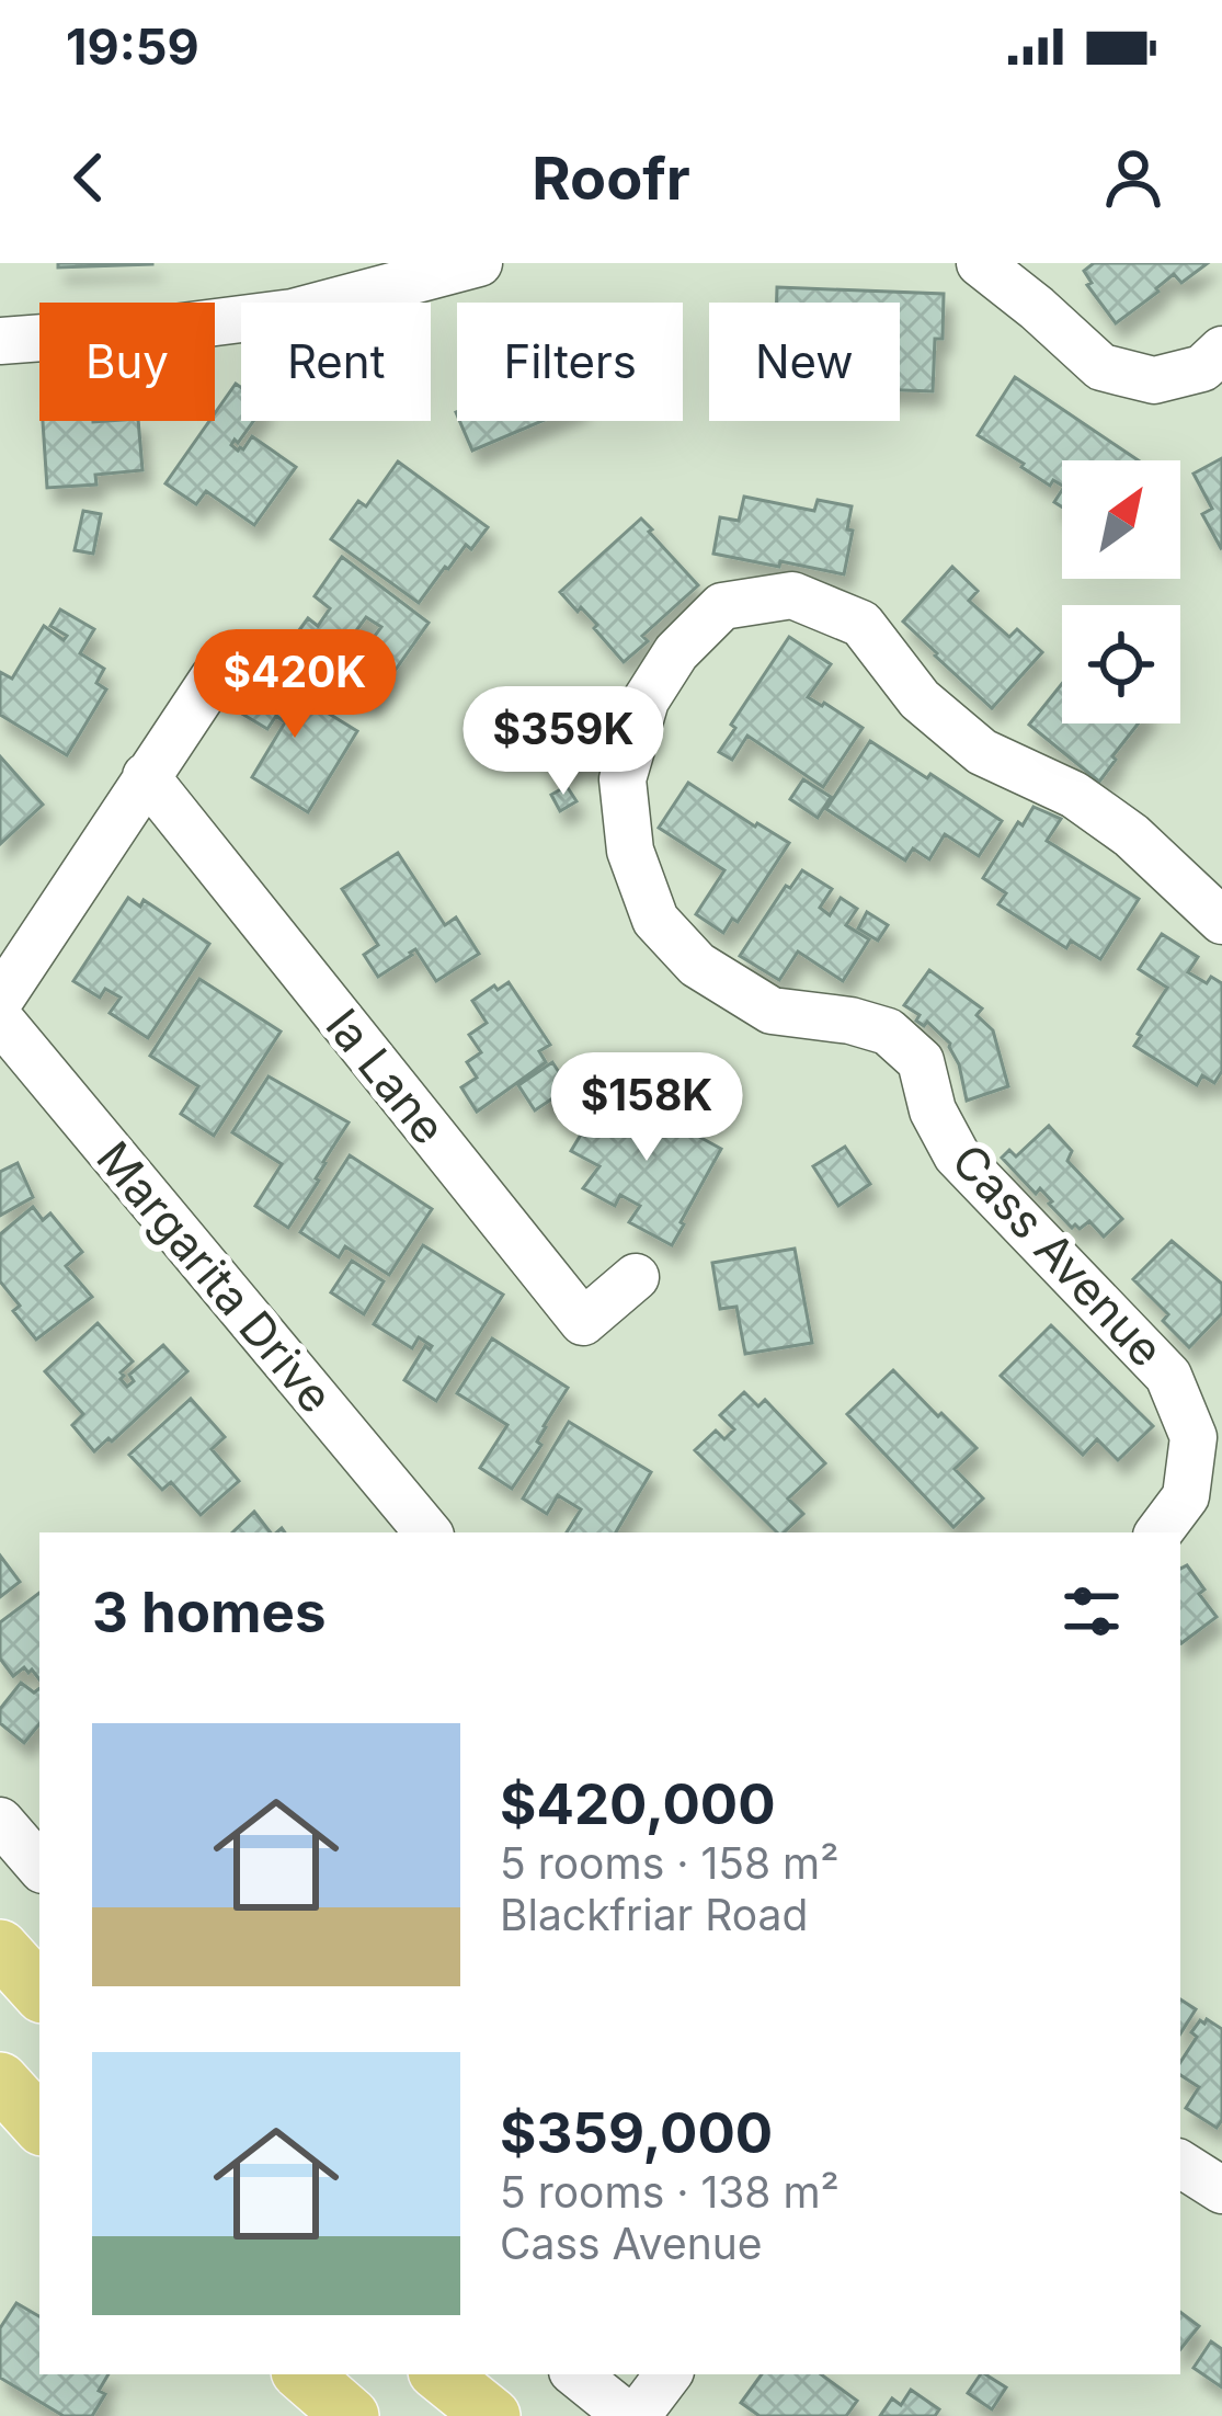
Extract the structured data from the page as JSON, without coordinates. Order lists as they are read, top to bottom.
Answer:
{
  "streets": {
    "street": ["Ia Lane", "Cass Avenue", "Margarita Drive"]
  },
  "north": "top right",
  "page": {
    "status": "19:59",
    "header": "Roofr",
    "chip": [
      "Buy",
      "Rent",
      "Filters",
      "New"
    ],
    "price": ["$420K", "$359K", "$158K"],
    "heading": "3 homes",
    "list": [
      {
        "name": "$420,000",
        "note": "5 rooms · 158 m² · Blackfriar Road"
      },
      {
        "name": "$359,000",
        "note": "5 rooms · 138 m² · Cass Avenue"
      }
    ]
  }
}
